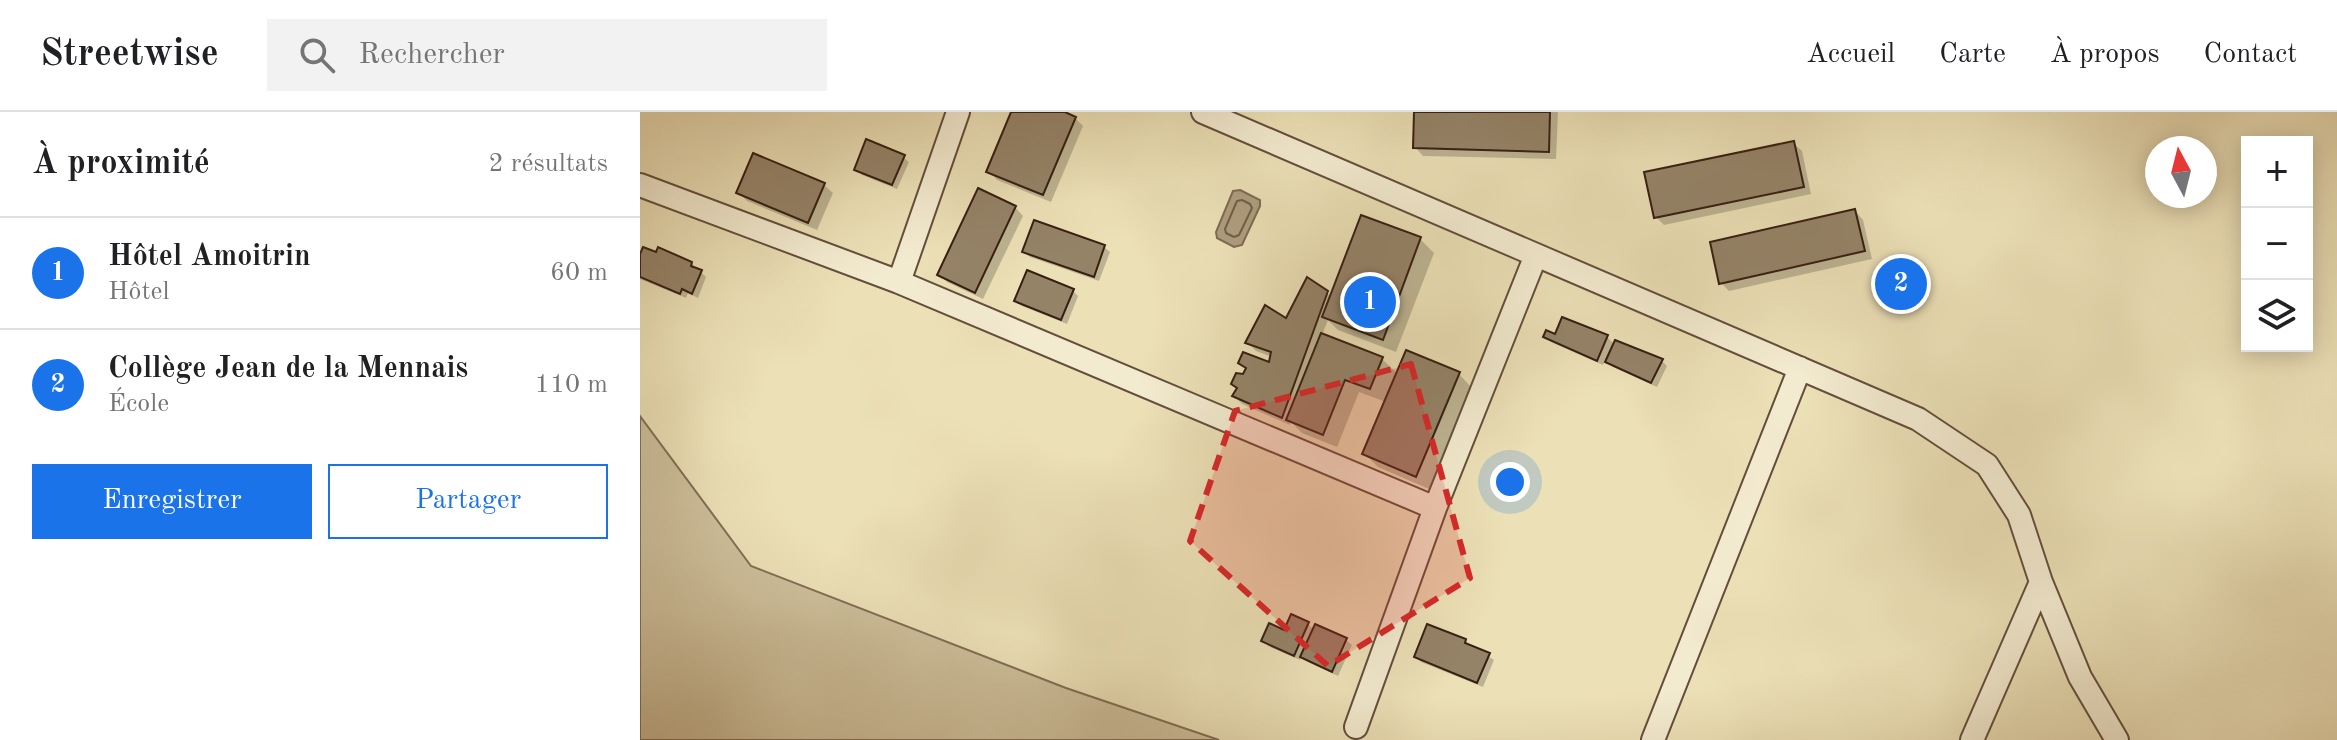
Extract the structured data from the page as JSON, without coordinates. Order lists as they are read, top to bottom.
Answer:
{
  "north": "top",
  "page": {
    "header": "Streetwise",
    "search": "Rechercher",
    "nav": [
      "Accueil",
      "Carte",
      "À propos",
      "Contact"
    ],
    "heading": ["À proximité", "2 résultats"],
    "map_buttons": ["+", "−"],
    "list": [
      {
        "mark": "1",
        "name": "Hôtel Amoitrin",
        "note": "Hôtel",
        "value": "60 m"
      },
      {
        "mark": "2",
        "name": "Collège Jean de la Mennais",
        "note": "École",
        "value": "110 m"
      }
    ],
    "pins": ["2", "1"],
    "buttons": ["Enregistrer", "Partager"]
  }
}
